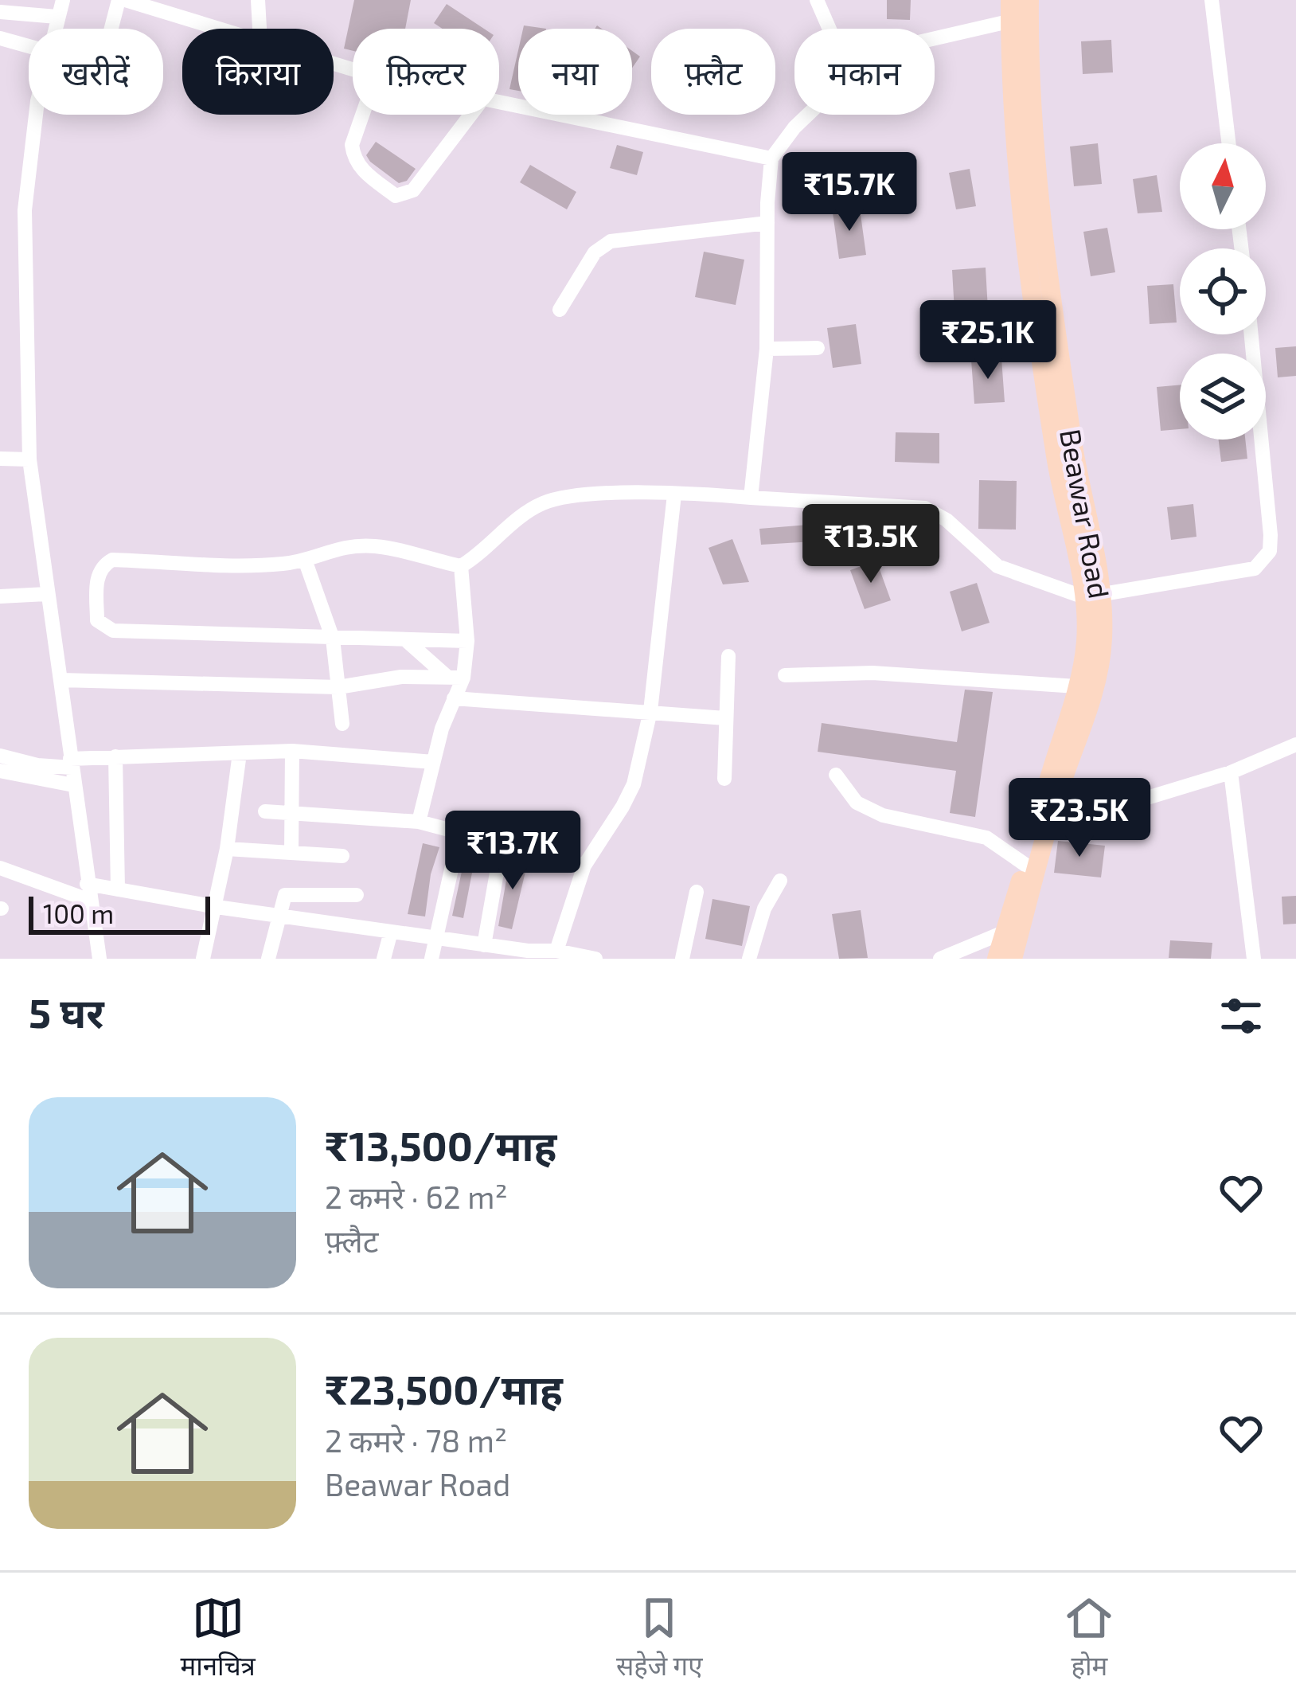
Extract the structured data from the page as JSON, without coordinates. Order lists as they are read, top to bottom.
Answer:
{
  "streets": {
    "main road": ["Beawar Road"]
  },
  "scale_bar": "100 m",
  "north": "top",
  "page": {
    "chip": [
      "खरीदें",
      "किराया",
      "फ़िल्टर",
      "नया",
      "फ़्लैट",
      "मकान"
    ],
    "price": [
      "₹15.7K",
      "₹25.1K",
      "₹13.5K",
      "₹23.5K",
      "₹13.7K"
    ],
    "scale": "100 m",
    "heading": "5 घर",
    "list": [
      {
        "name": "₹13,500/माह",
        "note": "2 कमरे · 62 m² · फ़्लैट"
      },
      {
        "name": "₹23,500/माह",
        "note": "2 कमरे · 78 m² · Beawar Road"
      }
    ],
    "tabs": ["मानचित्र", "सहेजे गए", "होम"]
  }
}
